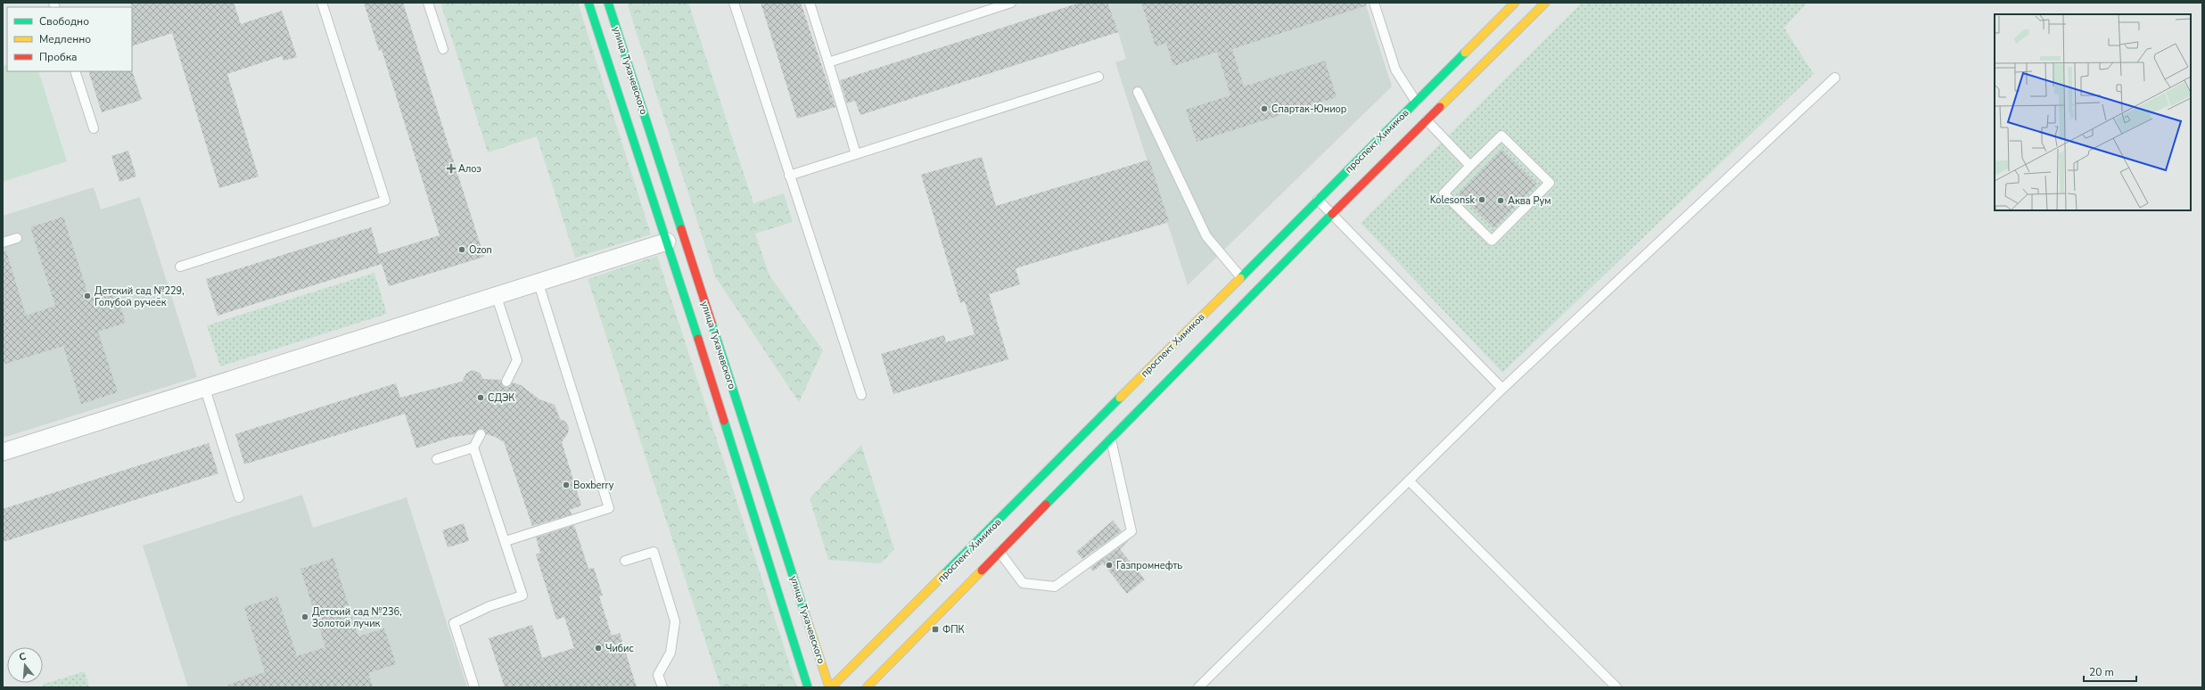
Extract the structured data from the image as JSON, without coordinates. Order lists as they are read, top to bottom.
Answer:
{
  "streets": {
    "main road": ["улица Тухачевского", "проспект Химиков"]
  },
  "crossings": [
    ["улица Тухачевского", "проспект Химиков"]
  ],
  "places": {
    "other": [
      "Спартак-Юниор",
      "Kolesonsk",
      "Аква Рум",
      "Ozon",
      "Детский сад №229, Голубой ручеёк",
      "СДЭК",
      "Boxberry",
      "Газпромнефть",
      "Детский сад №236, Золотой лучик",
      "Чибис"
    ],
    "health": ["Алоэ"],
    "transit": ["ФПК"]
  },
  "legend": ["Свободно", "Медленно", "Пробка"],
  "scale_bar": "20 m",
  "north": "top"
}
